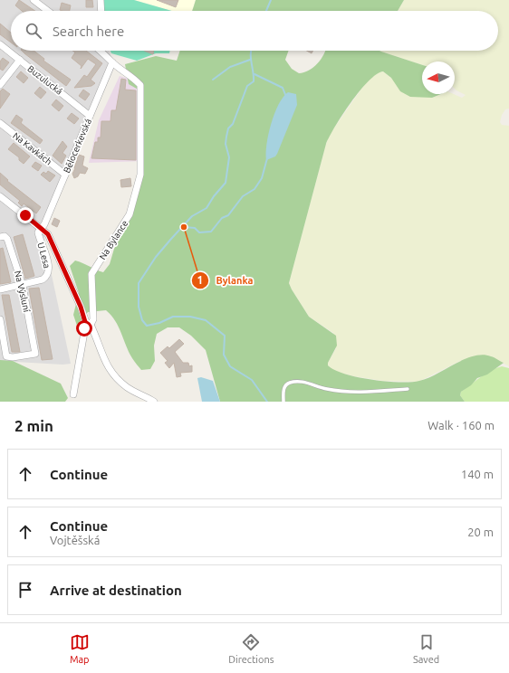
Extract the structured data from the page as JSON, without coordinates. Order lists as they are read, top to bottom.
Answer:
{
  "streets": {
    "street": [
      "Buzulucká",
      "Bělocerkevská",
      "Na Kavkách",
      "Na Bylance",
      "U Lesa",
      "Na Výsluní"
    ]
  },
  "crossings": [
    ["Buzulucká", "Bělocerkevská"],
    ["Bělocerkevská", "Na Kavkách"],
    ["Bělocerkevská", "Na Bylance"],
    ["Bělocerkevská", "U Lesa"],
    ["U Lesa", "Na Výsluní"]
  ],
  "places": ["Bylanka"],
  "north": "left",
  "page": {
    "search": "Search here",
    "heading": ["2 min", "Walk · 160 m"],
    "list": [
      ["Continue", "140 m"],
      ["Continue", "Vojtěšská", "20 m"],
      "Arrive at destination"
    ],
    "nav": ["Map", "Directions", "Saved"]
  }
}
